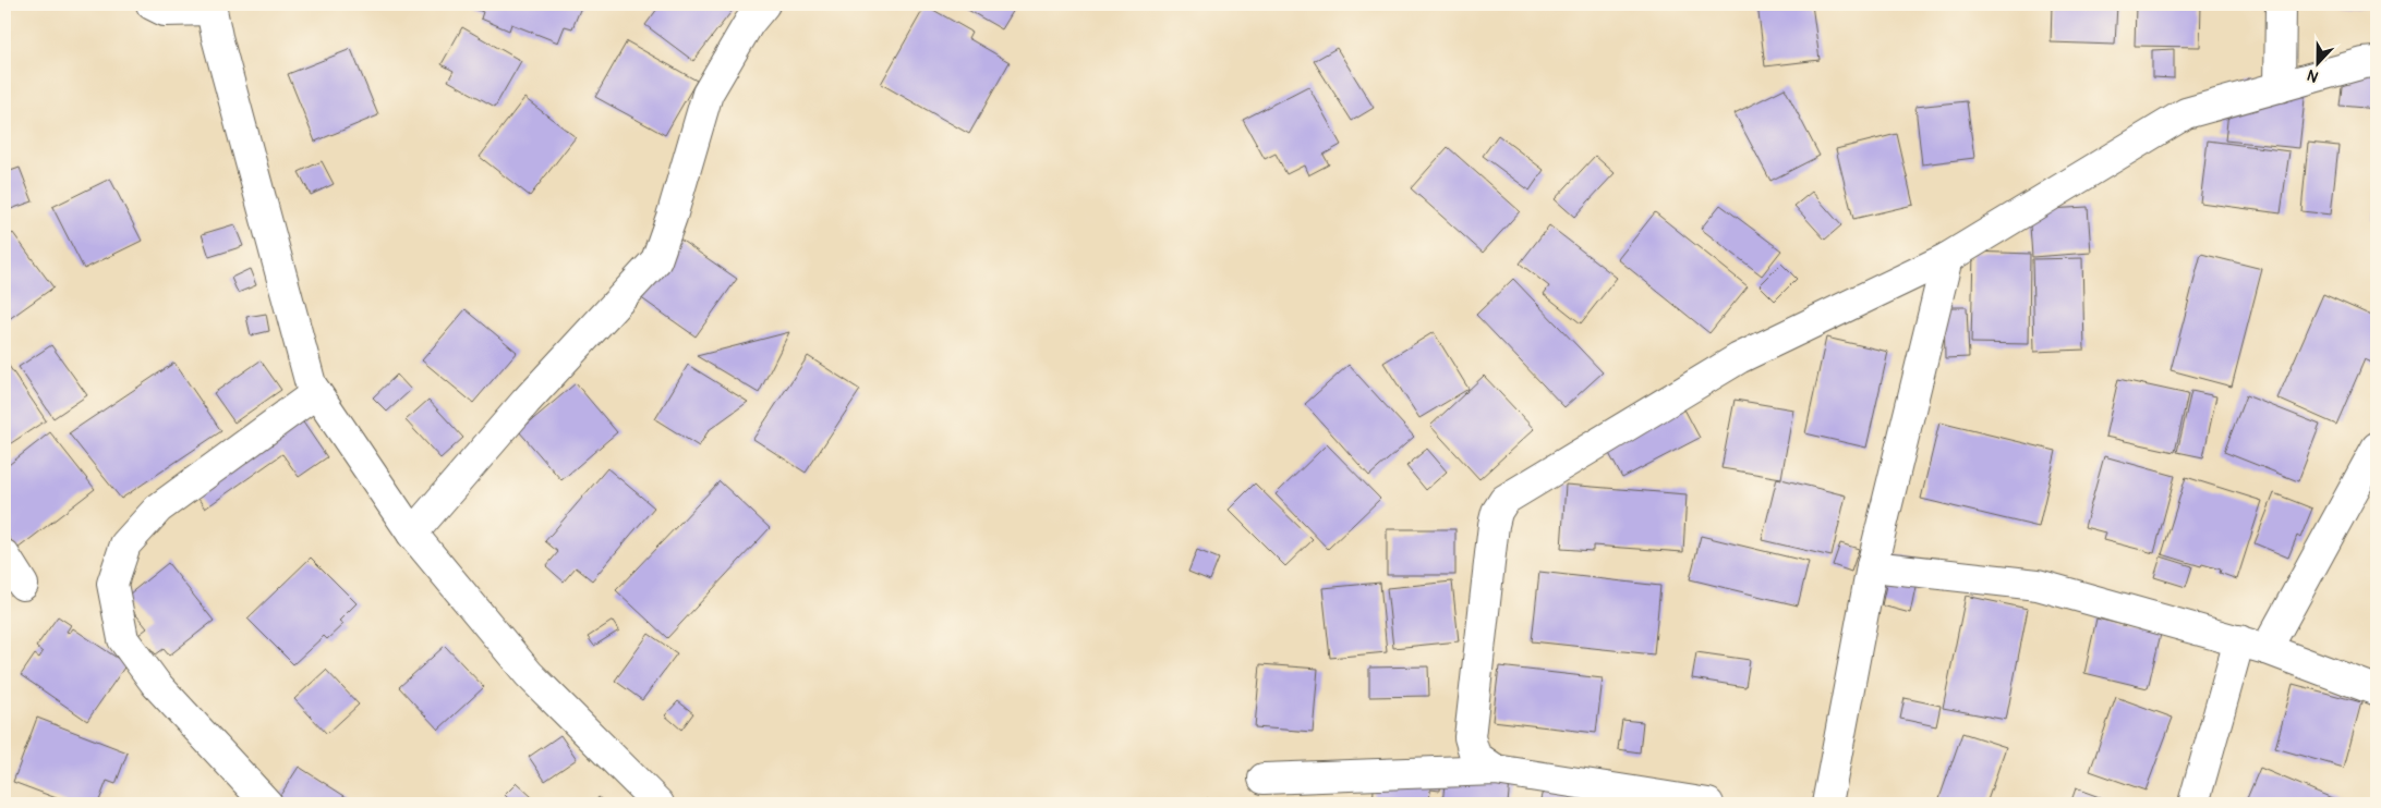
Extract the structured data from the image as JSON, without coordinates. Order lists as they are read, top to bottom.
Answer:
{
  "north": "bottom"
}
